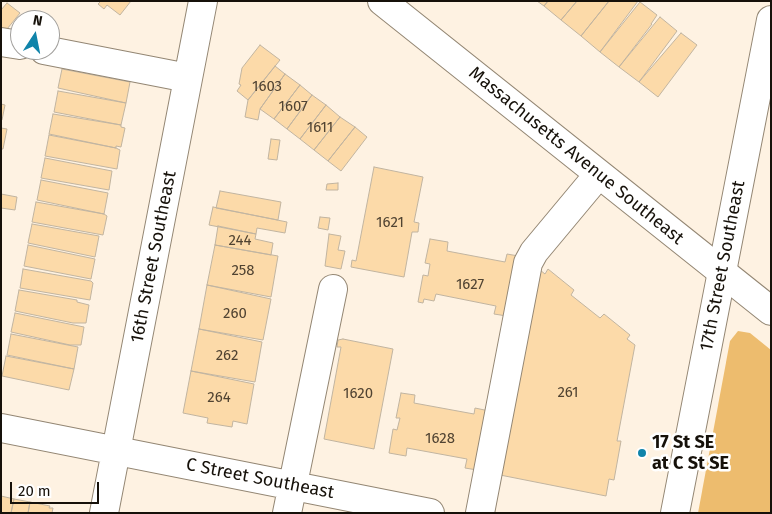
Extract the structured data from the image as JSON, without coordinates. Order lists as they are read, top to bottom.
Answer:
{
  "streets": {
    "street": [
      "Massachusetts Avenue Southeast",
      "16th Street Southeast",
      "17th Street Southeast",
      "C Street Southeast"
    ]
  },
  "crossings": [
    ["Massachusetts Avenue Southeast", "17th Street Southeast"],
    ["16th Street Southeast", "C Street Southeast"]
  ],
  "places": ["17 St SE at C St SE"],
  "house_numbers": [
    "1603",
    "1607",
    "1611",
    "1621",
    "244",
    "258",
    "1627",
    "260",
    "262",
    "261",
    "1620",
    "264",
    "1628"
  ],
  "scale_bar": "20 m",
  "north": "top"
}
